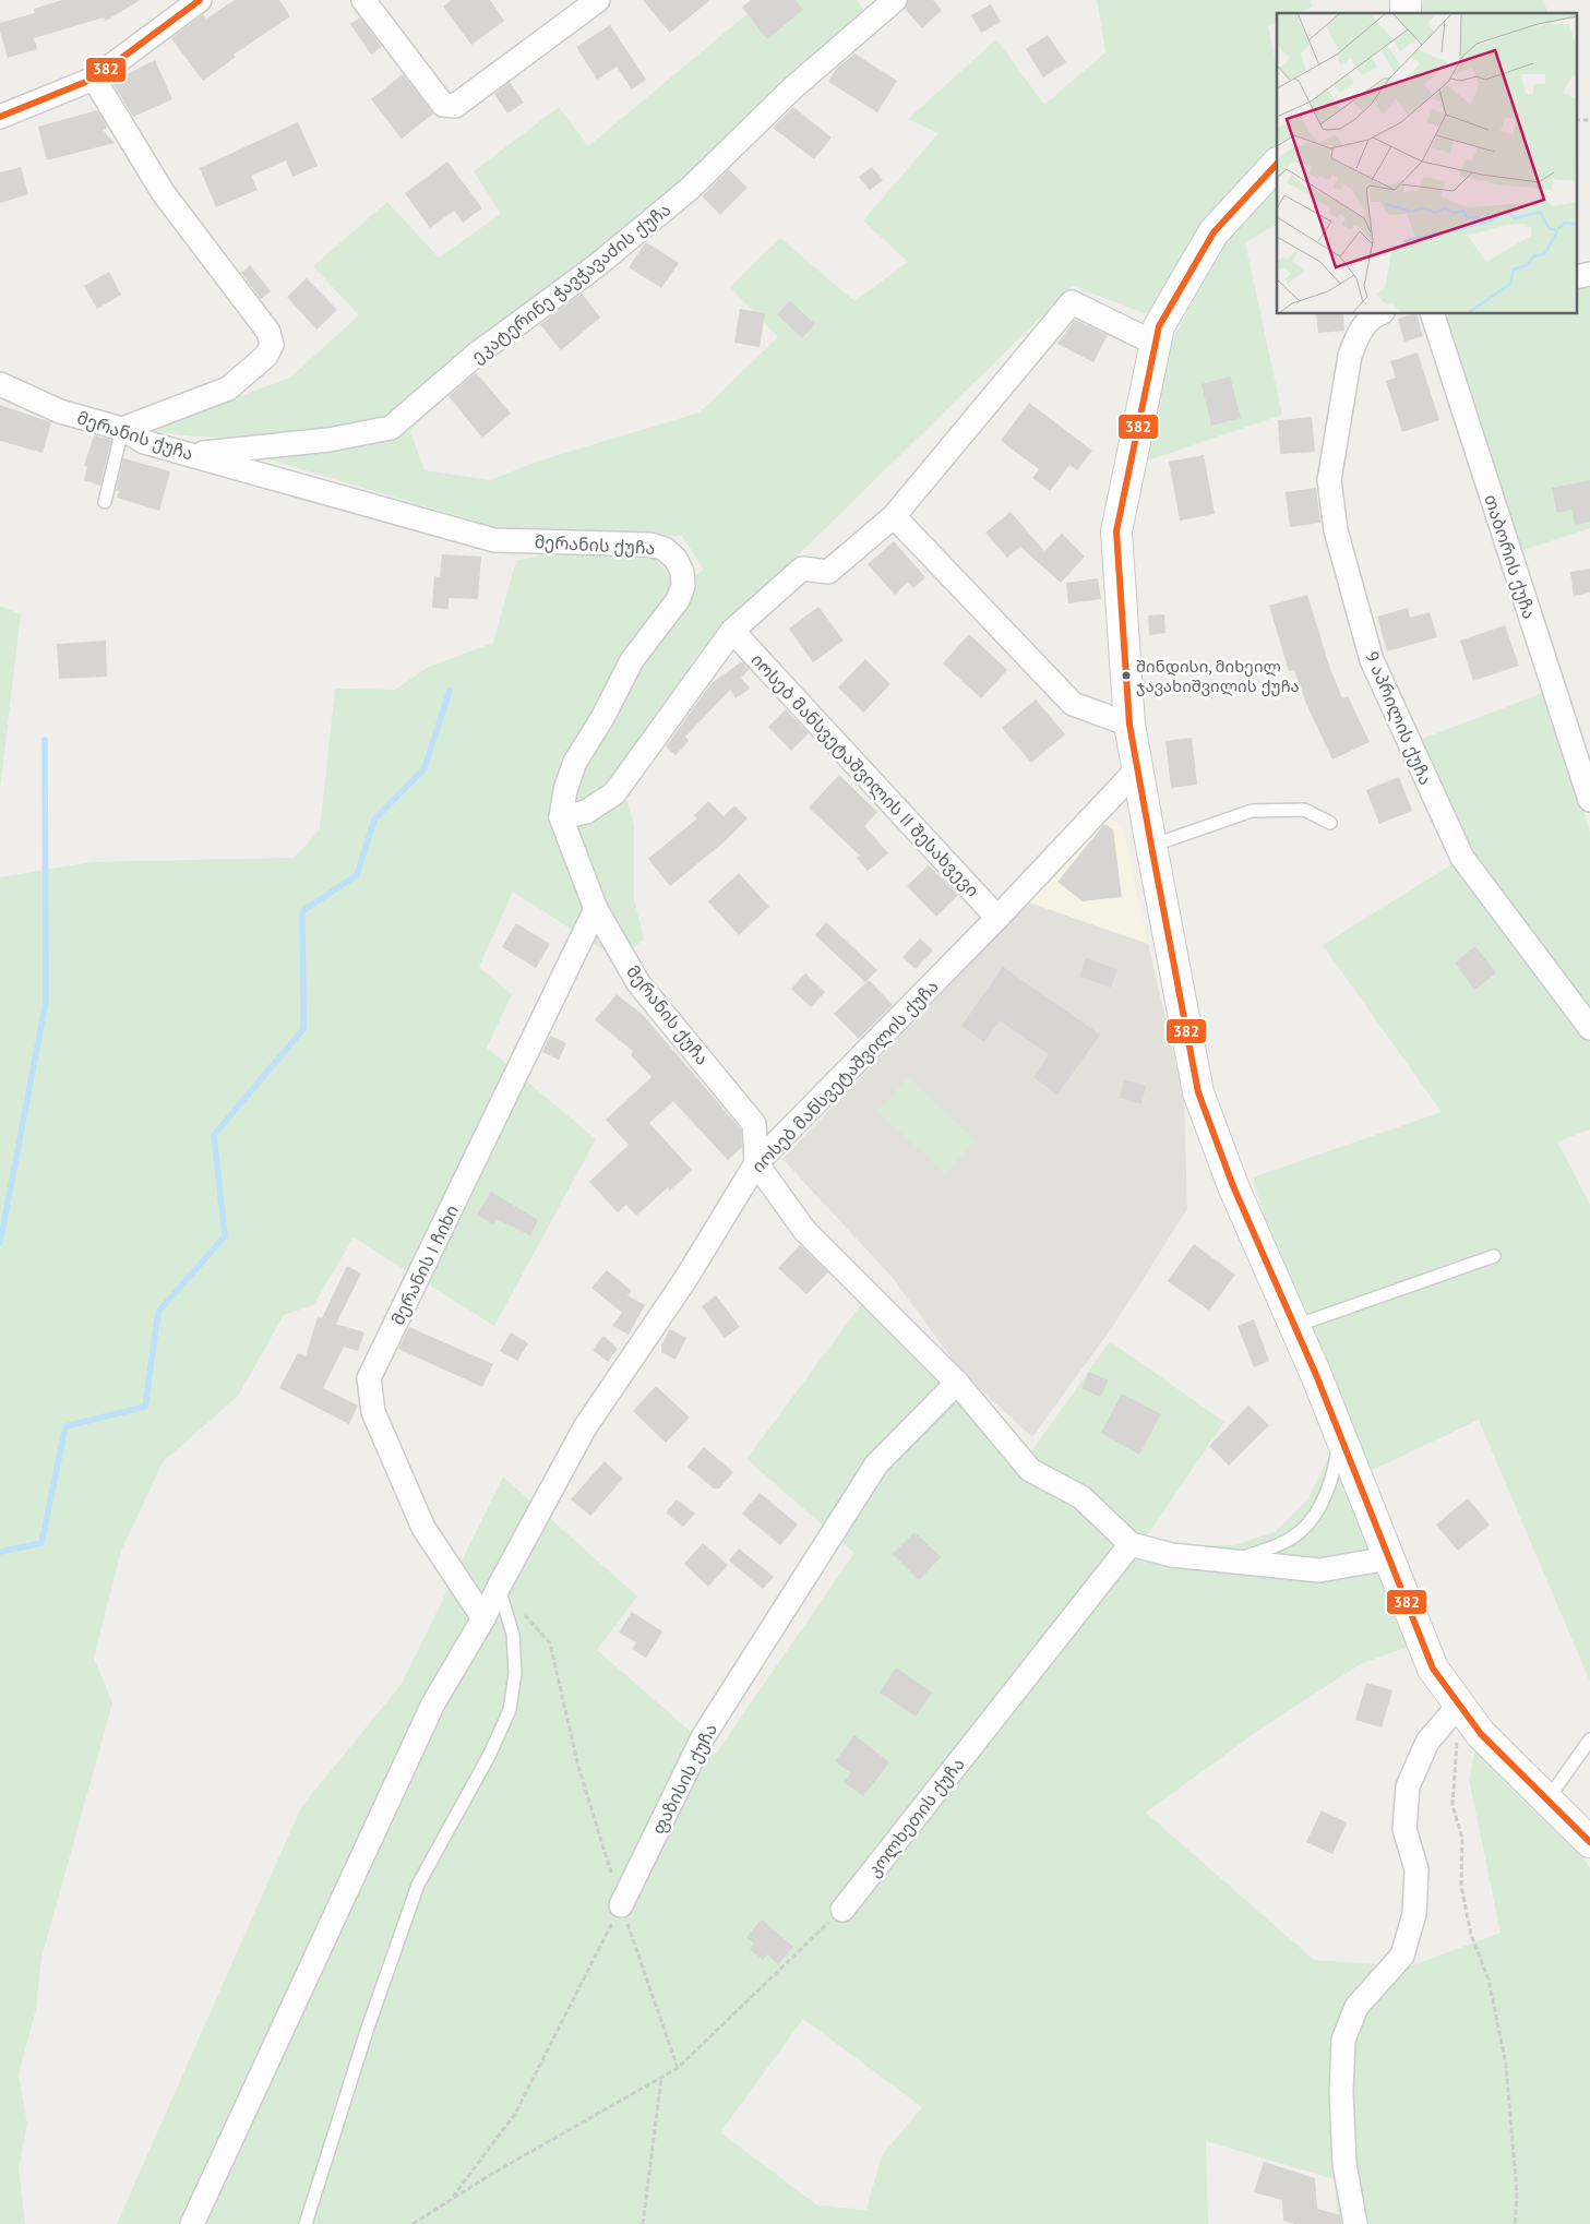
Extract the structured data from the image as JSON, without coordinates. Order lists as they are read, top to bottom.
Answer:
{
  "streets": {
    "street": [
      "ეკატერინე ჭავჭავაძის ქუჩა",
      "მერანის ქუჩა",
      "თაბორის ქუჩა",
      "9 აპრილის ქუჩა",
      "იოსებ მანსვეტაშვილის II შესახვევი",
      "იოსებ მანსვეტაშვილის ქუჩა",
      "მერანის I ჩიხი",
      "ფაზისის ქუჩა",
      "კოლხეთის ქუჩა"
    ]
  },
  "crossings": [
    ["ეკატერინე ჭავჭავაძის ქუჩა", "მერანის ქუჩა"],
    ["მერანის ქუჩა", "იოსებ მანსვეტაშვილის ქუჩა"],
    ["მერანის ქუჩა", "მერანის I ჩიხი"],
    ["იოსებ მანსვეტაშვილის II შესახვევი", "იოსებ მანსვეტაშვილის ქუჩა"],
    ["იოსებ მანსვეტაშვილის ქუჩა", "მერანის I ჩიხი"]
  ],
  "places": ["შინდისი, მიხეილ ჯავახიშვილის ქუჩა"],
  "lines": ["transit line 382"]
}
